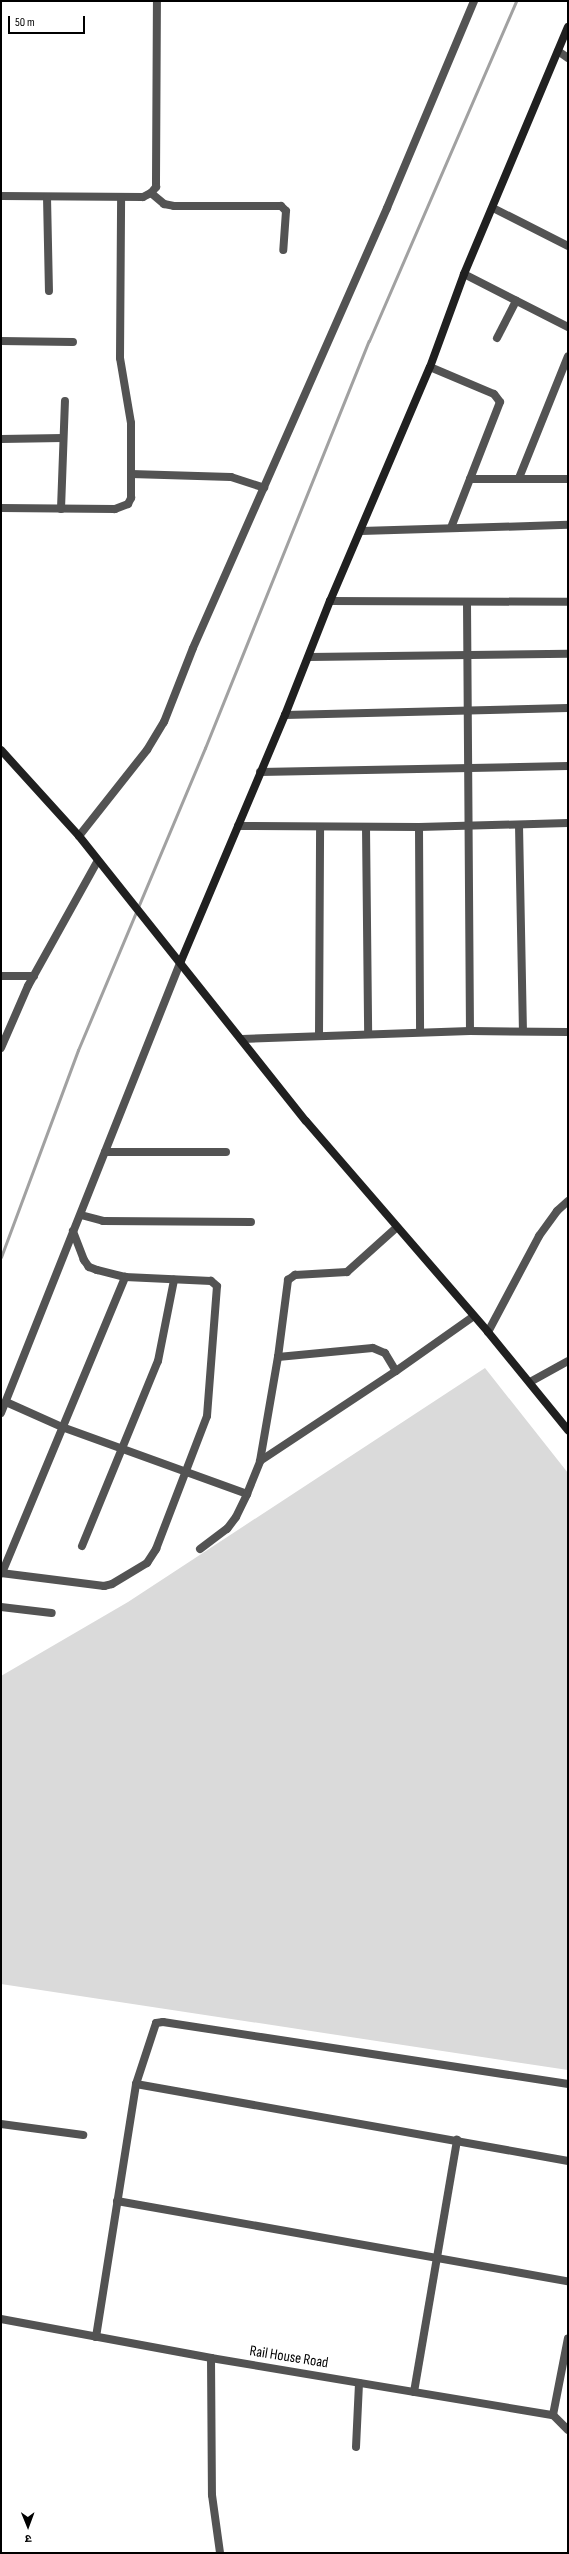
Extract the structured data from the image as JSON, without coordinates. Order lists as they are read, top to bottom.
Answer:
{
  "streets": {
    "street": ["Rail House Road"]
  },
  "scale_bar": "50 m",
  "north": "bottom"
}
